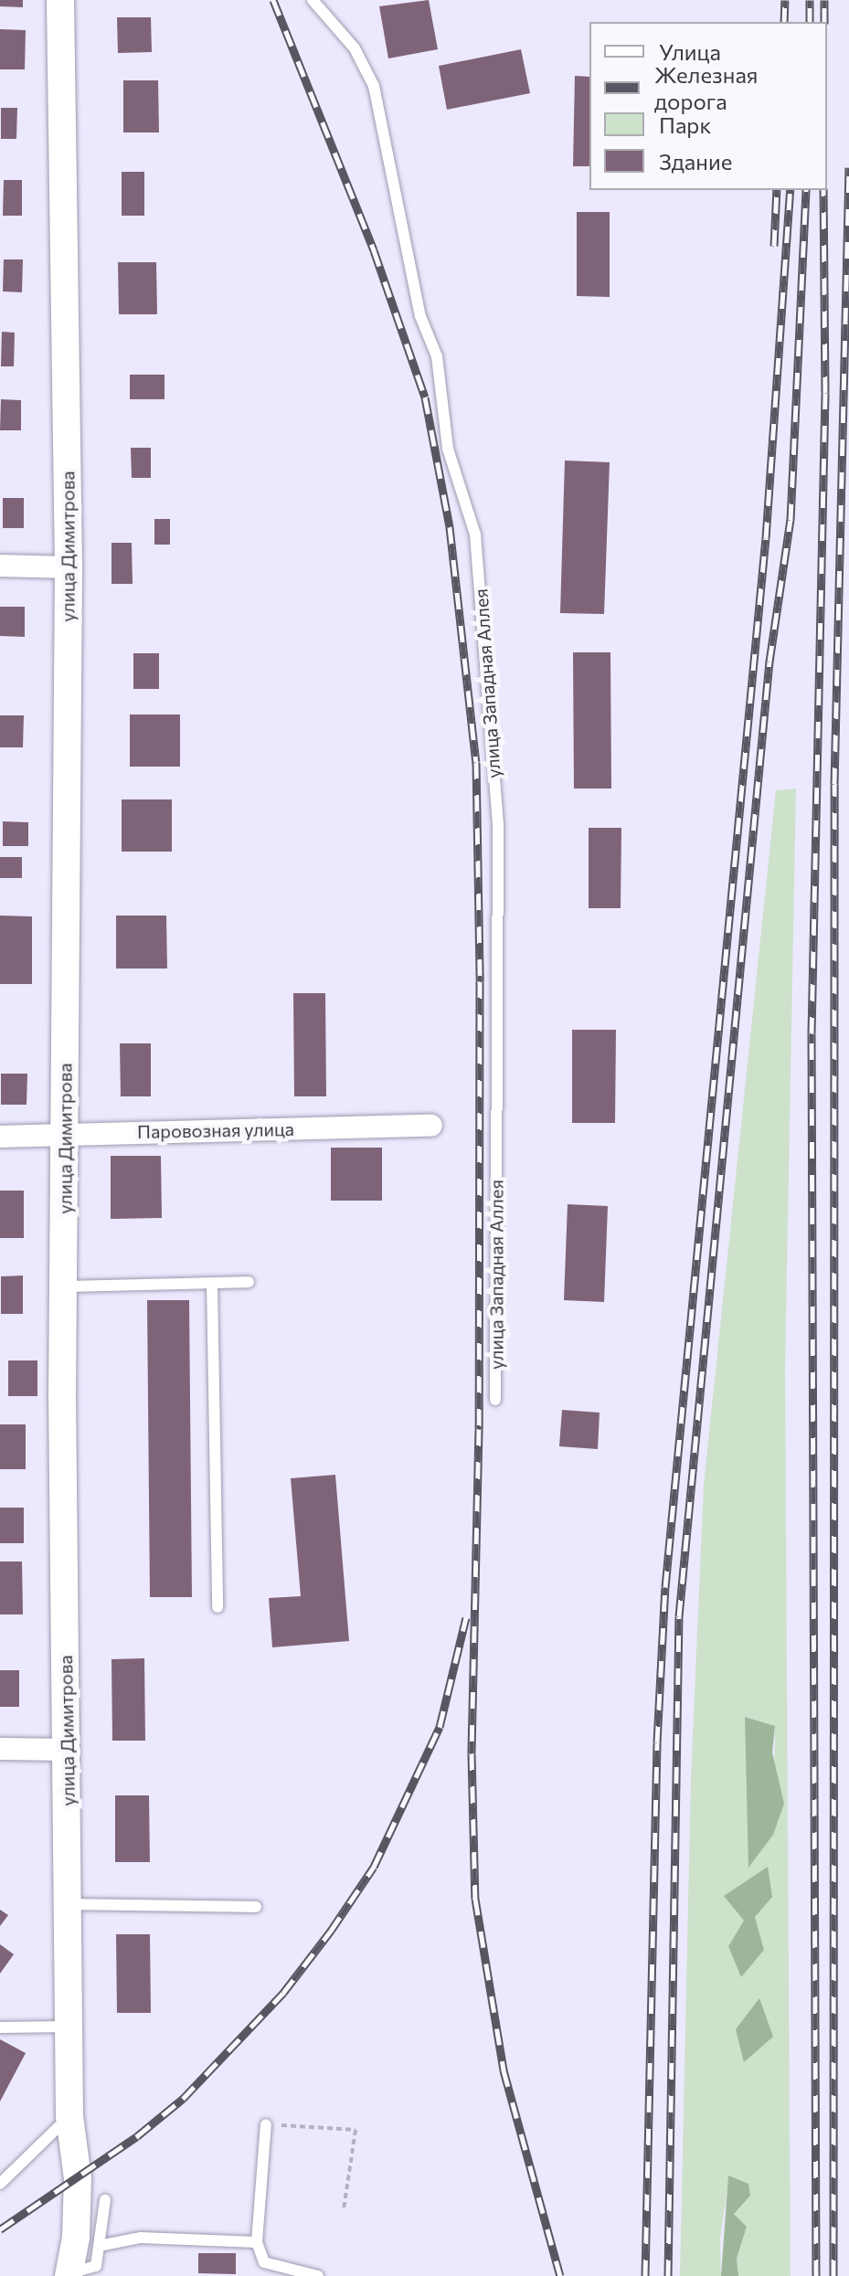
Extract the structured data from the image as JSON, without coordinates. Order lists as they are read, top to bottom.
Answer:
{
  "streets": {
    "street": ["улица Димитрова", "Паровозная улица"],
    "lane": ["улица Западная Аллея"]
  },
  "crossings": [
    ["улица Димитрова", "Паровозная улица"]
  ],
  "legend": [
    "Улица",
    "Железная дорога",
    "Парк",
    "Здание"
  ]
}
